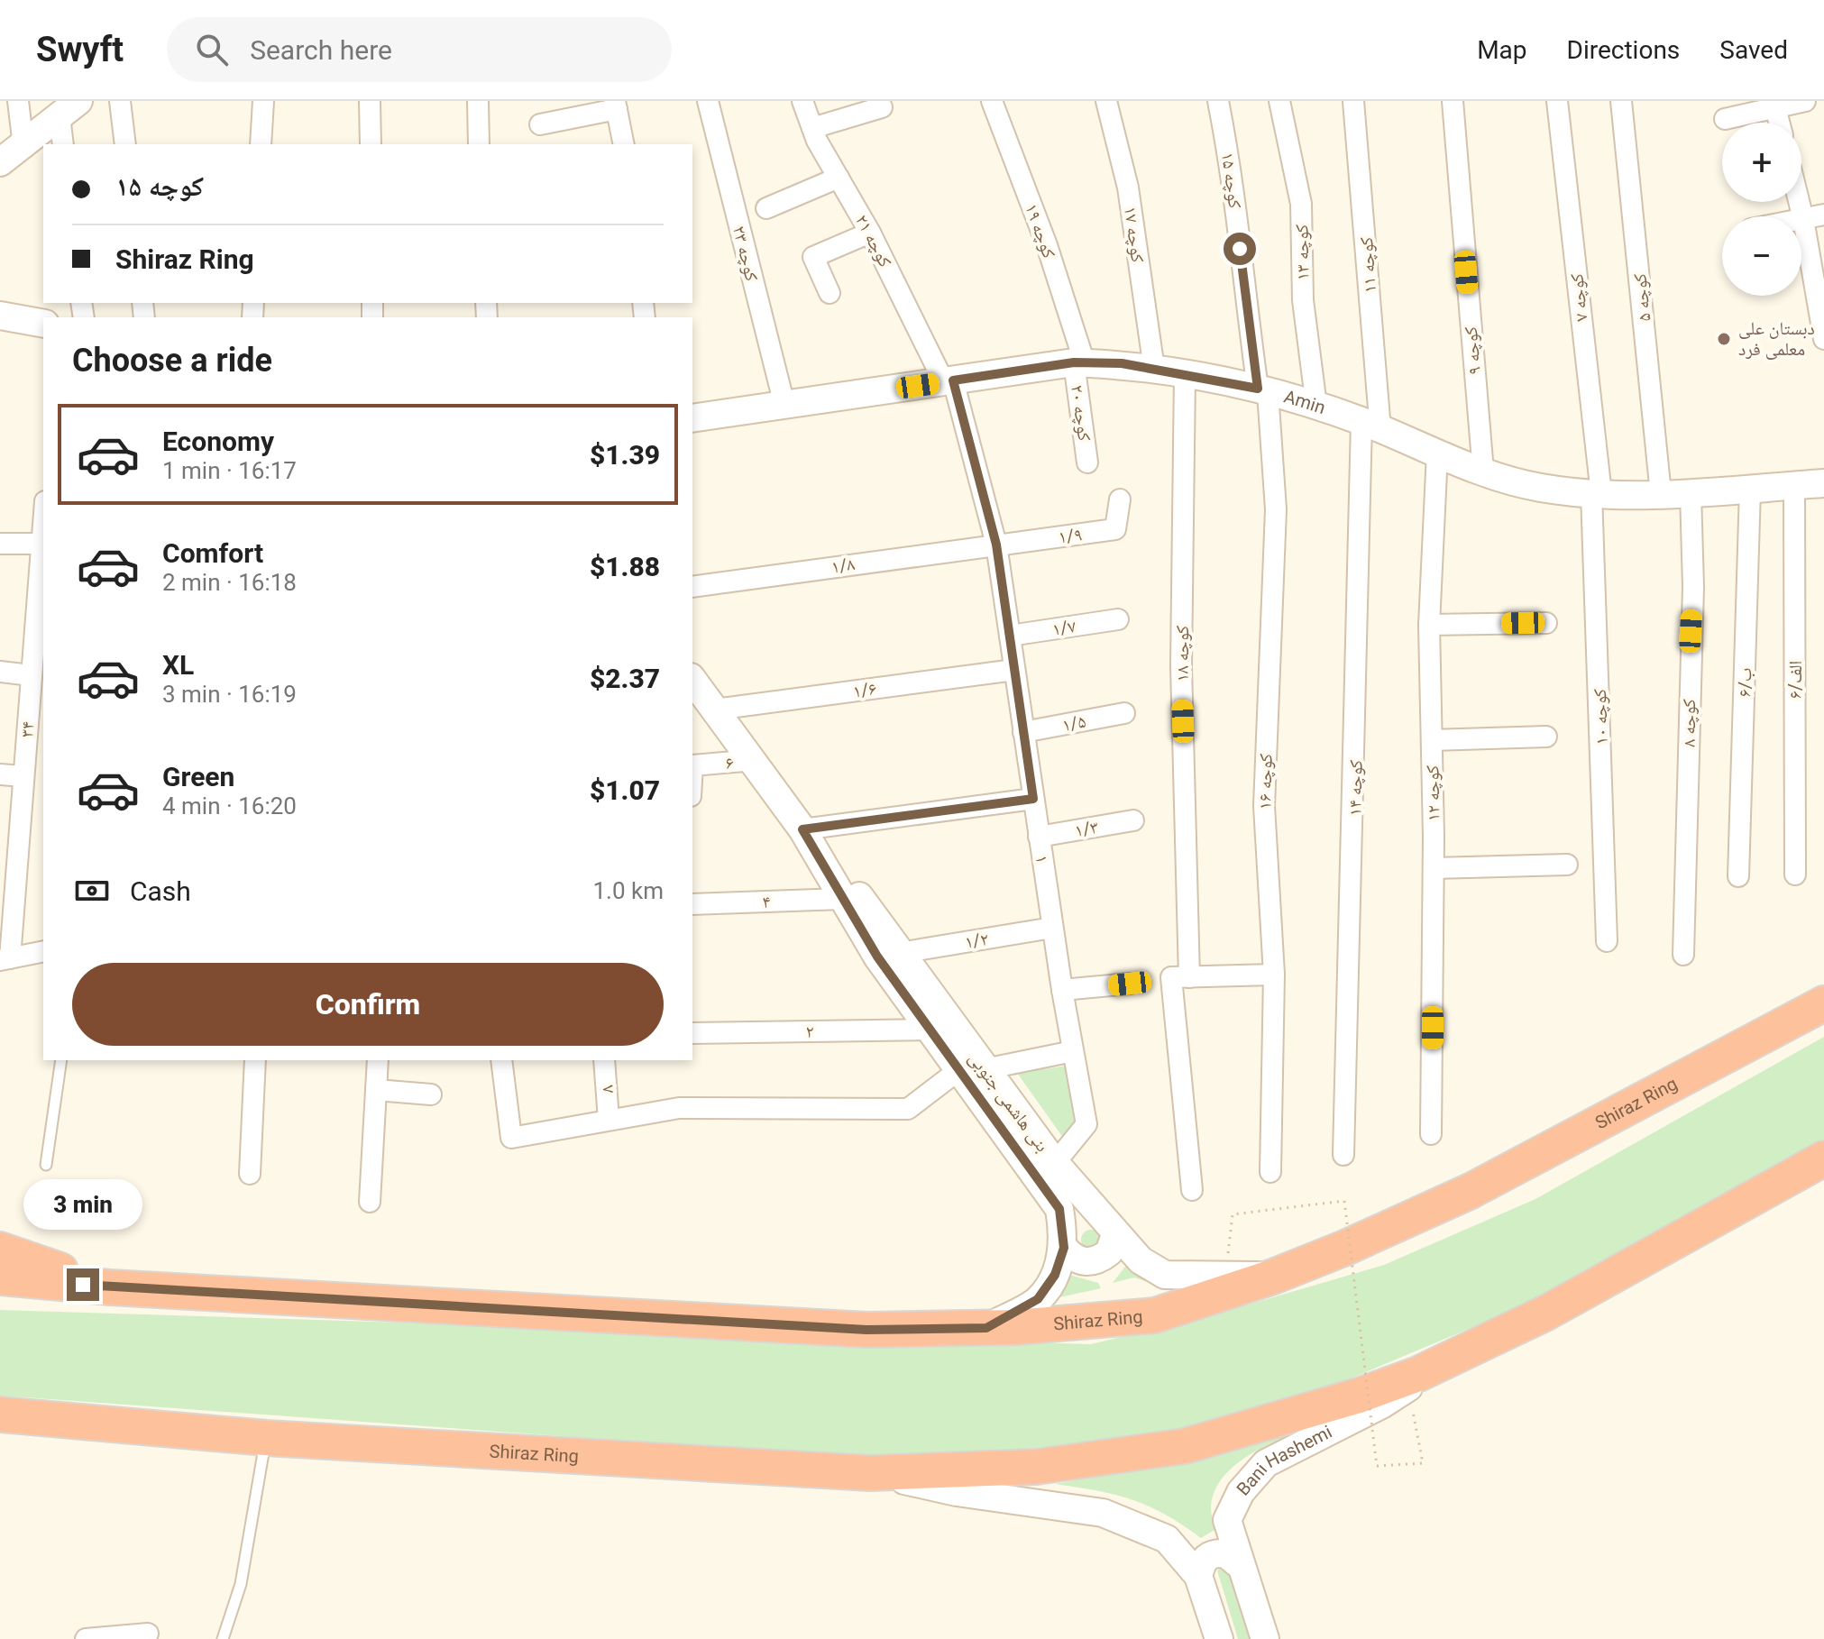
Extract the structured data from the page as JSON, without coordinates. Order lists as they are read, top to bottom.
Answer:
{
  "streets": {
    "highway": ["Shiraz Ring"],
    "street": [
      "کوچه ۱۵",
      "کوچه ۱۹",
      "کوچه ۱۷",
      "کوچه ۲۱",
      "کوچه ۱۳",
      "کوچه ۲۳",
      "کوچه ۱۱",
      "کوچه ۷",
      "کوچه ۵",
      "کوچه ۹",
      "Amin",
      "کوچه ۲۰",
      "۱/۹",
      "۱/۸",
      "۱/۷",
      "کوچه ۱۸",
      "۶/الف",
      "ب/۶",
      "۱/۶",
      "کوچه ۱۰",
      "۱/۵",
      "کوچه ۸",
      "۳۴",
      "۶",
      "کوچه ۱۶",
      "کوچه ۱۴",
      "کوچه ۱۲",
      "۱/۳",
      "۱",
      "۴",
      "۱/۲",
      "۲",
      "۸",
      "بنی هاشمی جنوبی",
      "Bani Hashemi"
    ]
  },
  "crossings": [
    ["کوچه ۱۵", "Amin"],
    ["کوچه ۱۵", "کوچه ۱۶"],
    ["کوچه ۱۹", "Amin"],
    ["کوچه ۱۹", "کوچه ۲۰"],
    ["کوچه ۱۷", "Amin"],
    ["کوچه ۲۱", "Amin"],
    ["کوچه ۲۱", "۱/۹"],
    ["کوچه ۲۱", "۱/۸"],
    ["کوچه ۲۱", "۱"],
    ["کوچه ۱۳", "Amin"],
    ["کوچه ۲۳", "Amin"],
    ["کوچه ۱۱", "Amin"],
    ["کوچه ۱۱", "کوچه ۱۴"],
    ["کوچه ۷", "Amin"],
    ["کوچه ۷", "کوچه ۱۰"],
    ["کوچه ۵", "Amin"],
    ["کوچه ۹", "Amin"],
    ["Amin", "کوچه ۲۰"],
    ["Amin", "کوچه ۱۸"],
    ["Amin", "۶/الف"],
    ["Amin", "ب/۶"],
    ["Amin", "کوچه ۱۰"],
    ["Amin", "کوچه ۸"],
    ["Amin", "کوچه ۱۶"],
    ["Amin", "کوچه ۱۴"],
    ["Amin", "کوچه ۱۲"],
    ["۱/۹", "۱/۸"],
    ["۱/۹", "۱"],
    ["۱/۸", "۱"],
    ["۱/۷", "۱"],
    ["۱/۶", "۱"],
    ["۱/۶", "بنی هاشمی جنوبی"],
    ["۱/۵", "۱"],
    ["۶", "بنی هاشمی جنوبی"],
    ["۱/۳", "۱"],
    ["۱", "۱/۲"],
    ["۱", "بنی هاشمی جنوبی"],
    ["۴", "بنی هاشمی جنوبی"],
    ["۱/۲", "بنی هاشمی جنوبی"],
    ["۲", "بنی هاشمی جنوبی"],
    ["بنی هاشمی جنوبی", "Shiraz Ring"],
    ["Shiraz Ring", "Bani Hashemi"]
  ],
  "places": ["دبستان علی معلمی فرد"],
  "page": {
    "header": "Swyft",
    "search": "Search here",
    "nav": ["Map", "Directions", "Saved"],
    "map_buttons": ["+", "−"],
    "banner": ["کوچه ۱۵", "Shiraz Ring"],
    "heading": "Choose a ride",
    "list": [
      {
        "name": "Economy",
        "note": "1 min · 16:17",
        "value": "$1.39"
      },
      {
        "name": "Comfort",
        "note": "2 min · 16:18",
        "value": "$1.88"
      },
      {
        "name": "XL",
        "note": "3 min · 16:19",
        "value": "$2.37"
      },
      {
        "name": "Green",
        "note": "4 min · 16:20",
        "value": "$1.07"
      }
    ],
    "pay": ["Cash", "1.0 km"],
    "buttons": "Confirm",
    "bubble": "3 min"
  }
}
